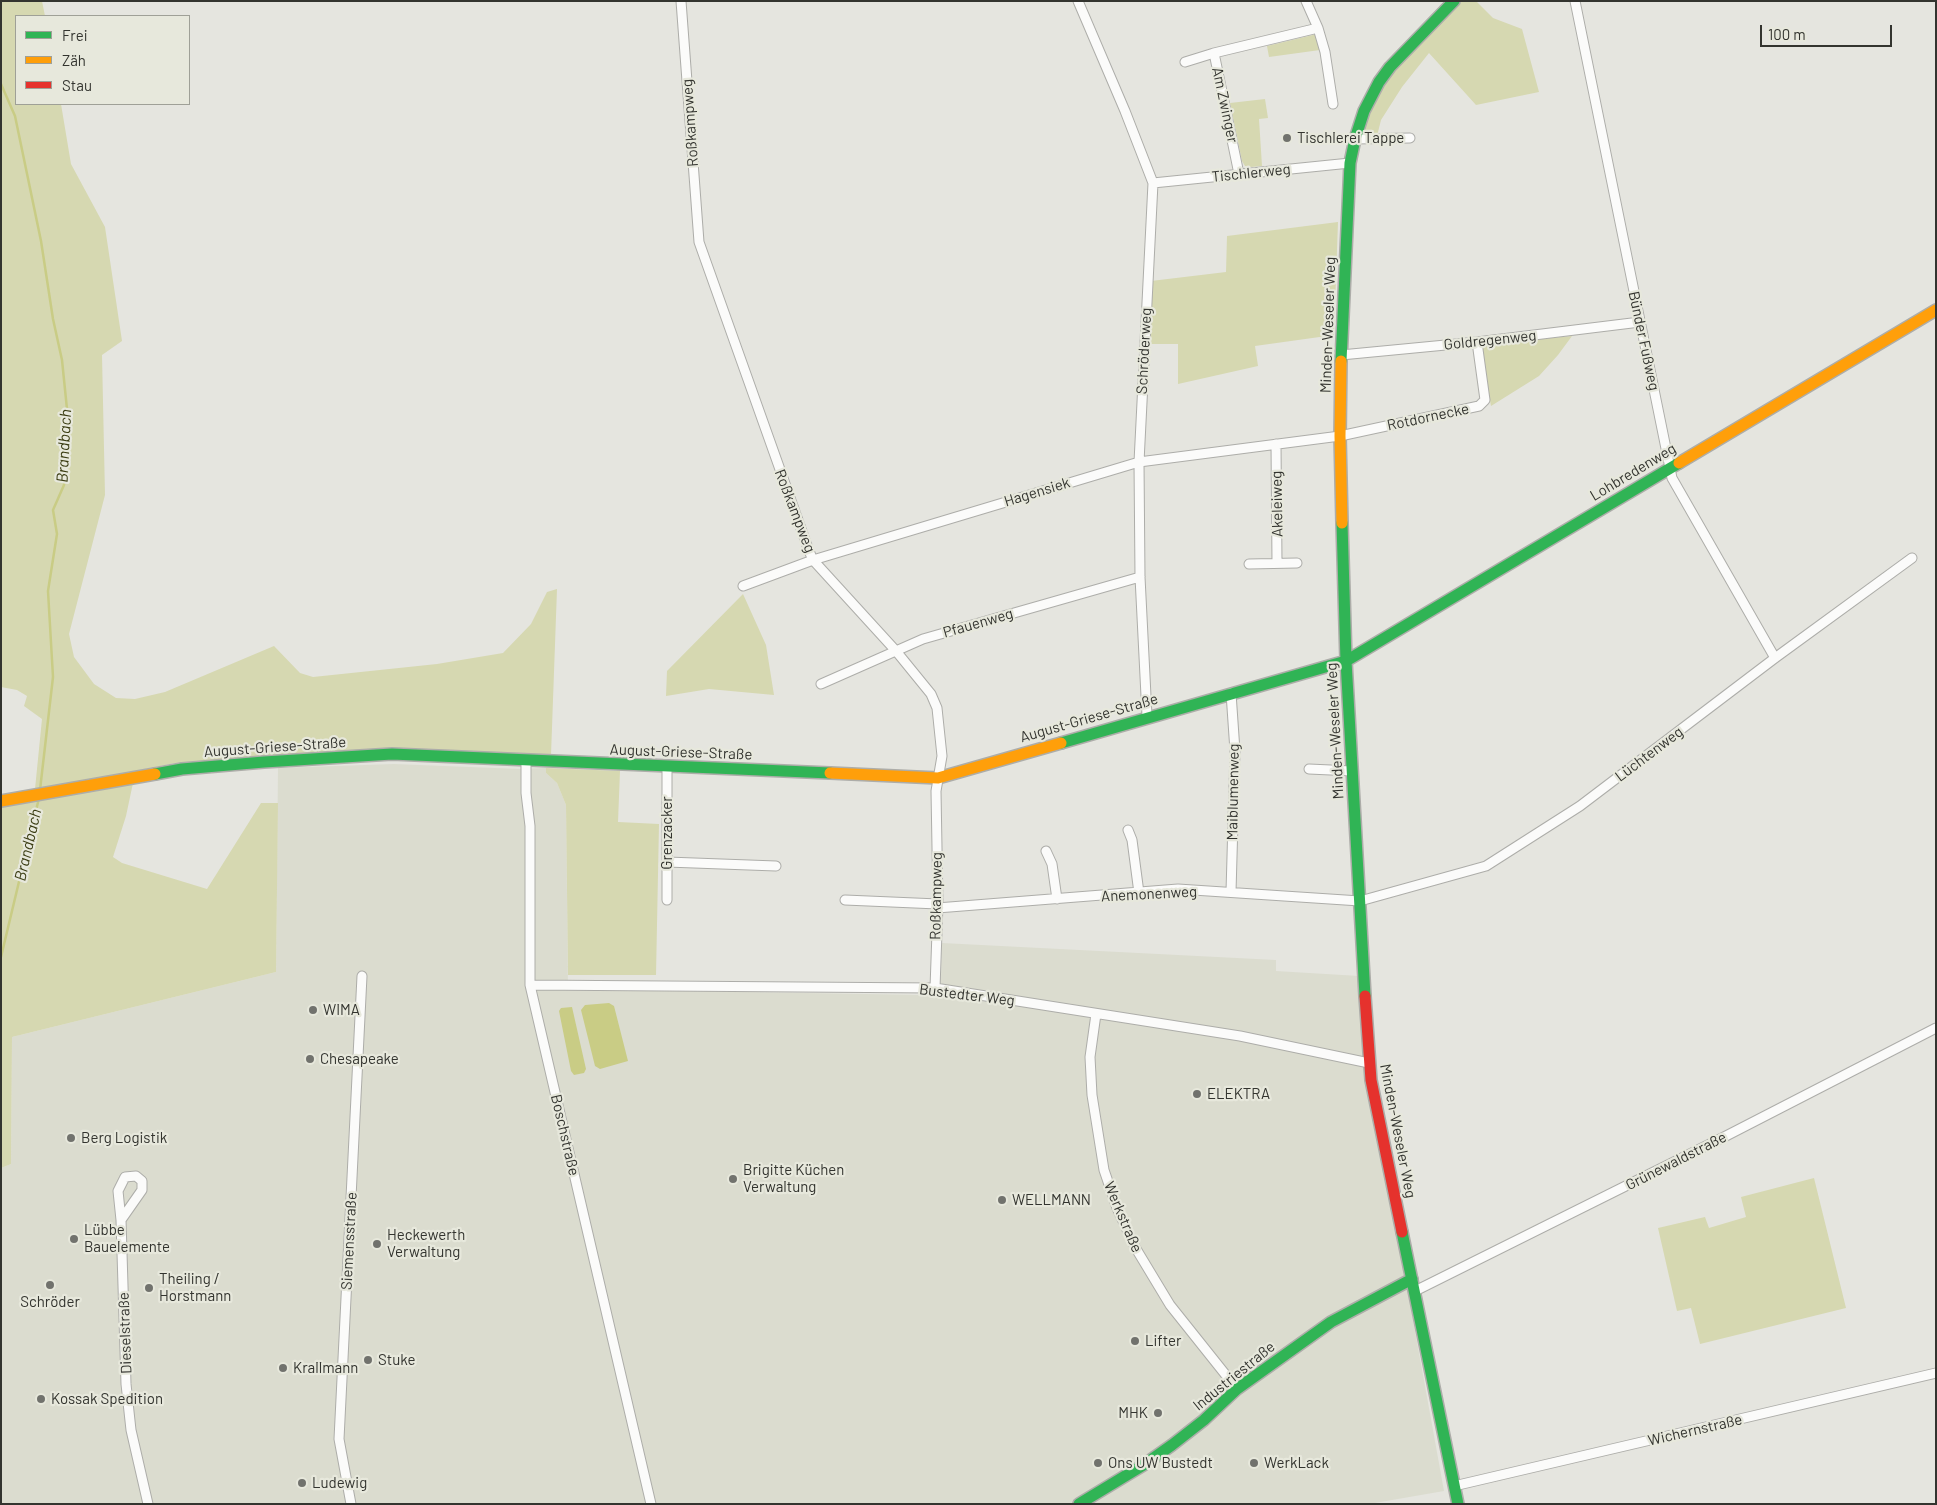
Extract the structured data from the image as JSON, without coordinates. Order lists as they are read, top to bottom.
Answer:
{
  "streets": {
    "street": [
      "Am Zwinger",
      "Roßkampweg",
      "Tischlerweg",
      "Minden-Weseler Weg",
      "Goldregenweg",
      "Bünder Fußweg",
      "Schröderweg",
      "Rotdornecke",
      "Lohbredenweg",
      "Hagensiek",
      "Akeleiweg",
      "Pfauenweg",
      "August-Griese-Straße",
      "Lüchtenweg",
      "Maiblumenweg",
      "Grenzacker",
      "Anemonenweg",
      "Bustedter Weg",
      "Boschstraße",
      "Grünewaldstraße",
      "Werkstraße",
      "Siemensstraße",
      "Dieselstraße",
      "Industriestraße",
      "Wichernstraße"
    ]
  },
  "crossings": [
    ["Am Zwinger", "Tischlerweg"],
    ["Roßkampweg", "Hagensiek"],
    ["Roßkampweg", "Pfauenweg"],
    ["Roßkampweg", "August-Griese-Straße"],
    ["Roßkampweg", "Anemonenweg"],
    ["Roßkampweg", "Bustedter Weg"],
    ["Tischlerweg", "Minden-Weseler Weg"],
    ["Tischlerweg", "Schröderweg"],
    ["Minden-Weseler Weg", "Goldregenweg"],
    ["Minden-Weseler Weg", "Rotdornecke"],
    ["Minden-Weseler Weg", "Lohbredenweg"],
    ["Minden-Weseler Weg", "Hagensiek"],
    ["Minden-Weseler Weg", "August-Griese-Straße"],
    ["Minden-Weseler Weg", "Lüchtenweg"],
    ["Minden-Weseler Weg", "Anemonenweg"],
    ["Minden-Weseler Weg", "Bustedter Weg"],
    ["Minden-Weseler Weg", "Grünewaldstraße"],
    ["Minden-Weseler Weg", "Industriestraße"],
    ["Minden-Weseler Weg", "Wichernstraße"],
    ["Goldregenweg", "Bünder Fußweg"],
    ["Goldregenweg", "Rotdornecke"],
    ["Bünder Fußweg", "Lohbredenweg"],
    ["Bünder Fußweg", "Lüchtenweg"],
    ["Schröderweg", "Hagensiek"],
    ["Schröderweg", "Pfauenweg"],
    ["Schröderweg", "August-Griese-Straße"],
    ["Rotdornecke", "Hagensiek"],
    ["Lohbredenweg", "August-Griese-Straße"],
    ["Hagensiek", "Akeleiweg"],
    ["August-Griese-Straße", "Maiblumenweg"],
    ["August-Griese-Straße", "Grenzacker"],
    ["August-Griese-Straße", "Boschstraße"],
    ["Lüchtenweg", "Anemonenweg"],
    ["Maiblumenweg", "Anemonenweg"],
    ["Bustedter Weg", "Boschstraße"],
    ["Bustedter Weg", "Werkstraße"],
    ["Grünewaldstraße", "Industriestraße"],
    ["Werkstraße", "Industriestraße"]
  ],
  "water": ["Brandbach"],
  "places": [
    "Tischlerei Tappe",
    "WIMA",
    "Chesapeake",
    "ELEKTRA",
    "Berg Logistik",
    "Brigitte Küchen Verwaltung",
    "WELLMANN",
    "Lübbe Bauelemente",
    "Heckewerth Verwaltung",
    "Schröder",
    "Theiling / Horstmann",
    "Lifter",
    "Stuke",
    "Krallmann",
    "Kossak Spedition",
    "MHK",
    "Ons UW Bustedt",
    "WerkLack",
    "Ludewig"
  ],
  "legend": ["Frei", "Zäh", "Stau"],
  "scale_bar": "100 m"
}
